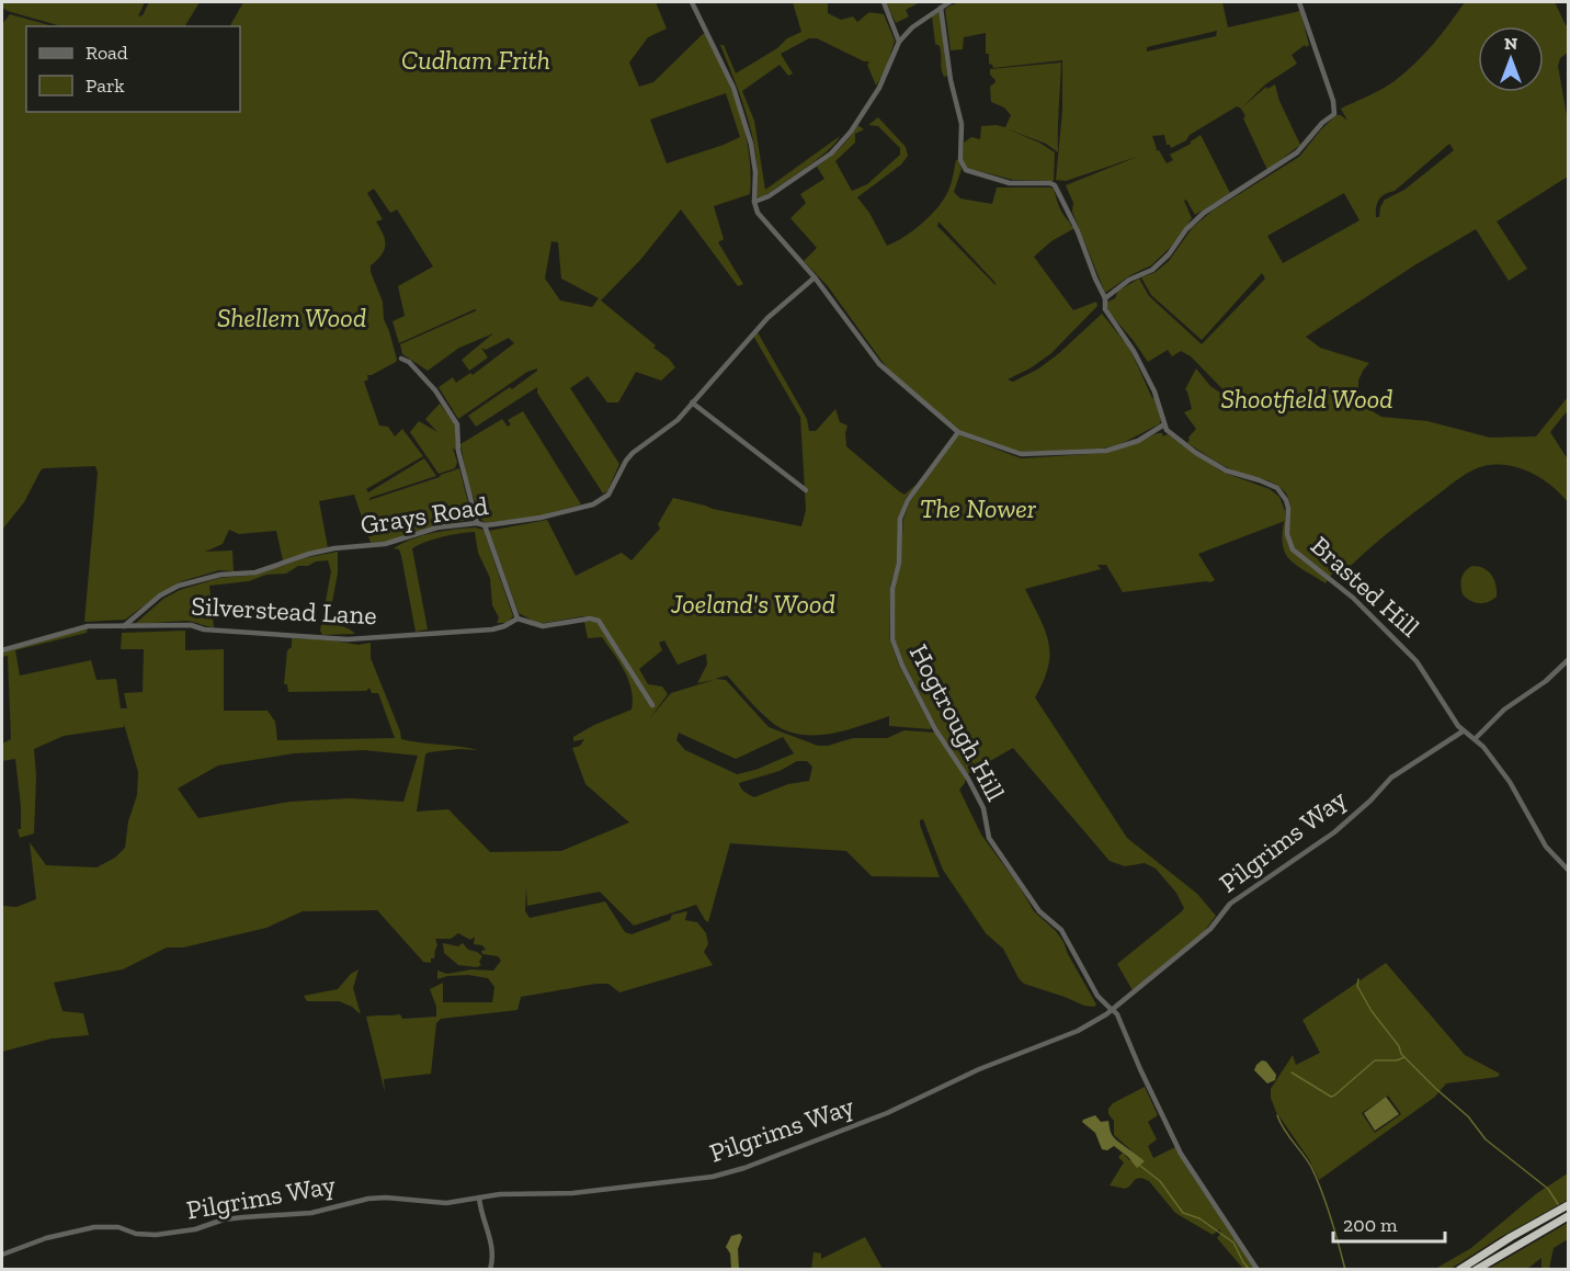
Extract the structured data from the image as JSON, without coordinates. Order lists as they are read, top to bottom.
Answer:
{
  "streets": {
    "street": [
      "Grays Road",
      "Brasted Hill",
      "Silverstead Lane",
      "Hogtrough Hill",
      "Pilgrims Way"
    ]
  },
  "crossings": [
    ["Grays Road", "Silverstead Lane"],
    ["Brasted Hill", "Pilgrims Way"],
    ["Hogtrough Hill", "Pilgrims Way"]
  ],
  "parks": [
    "Cudham Frith",
    "Shellem Wood",
    "Shootfield Wood",
    "The Nower",
    "Joeland's Wood"
  ],
  "legend": ["Road", "Park"],
  "scale_bar": "200 m",
  "north": "top"
}
